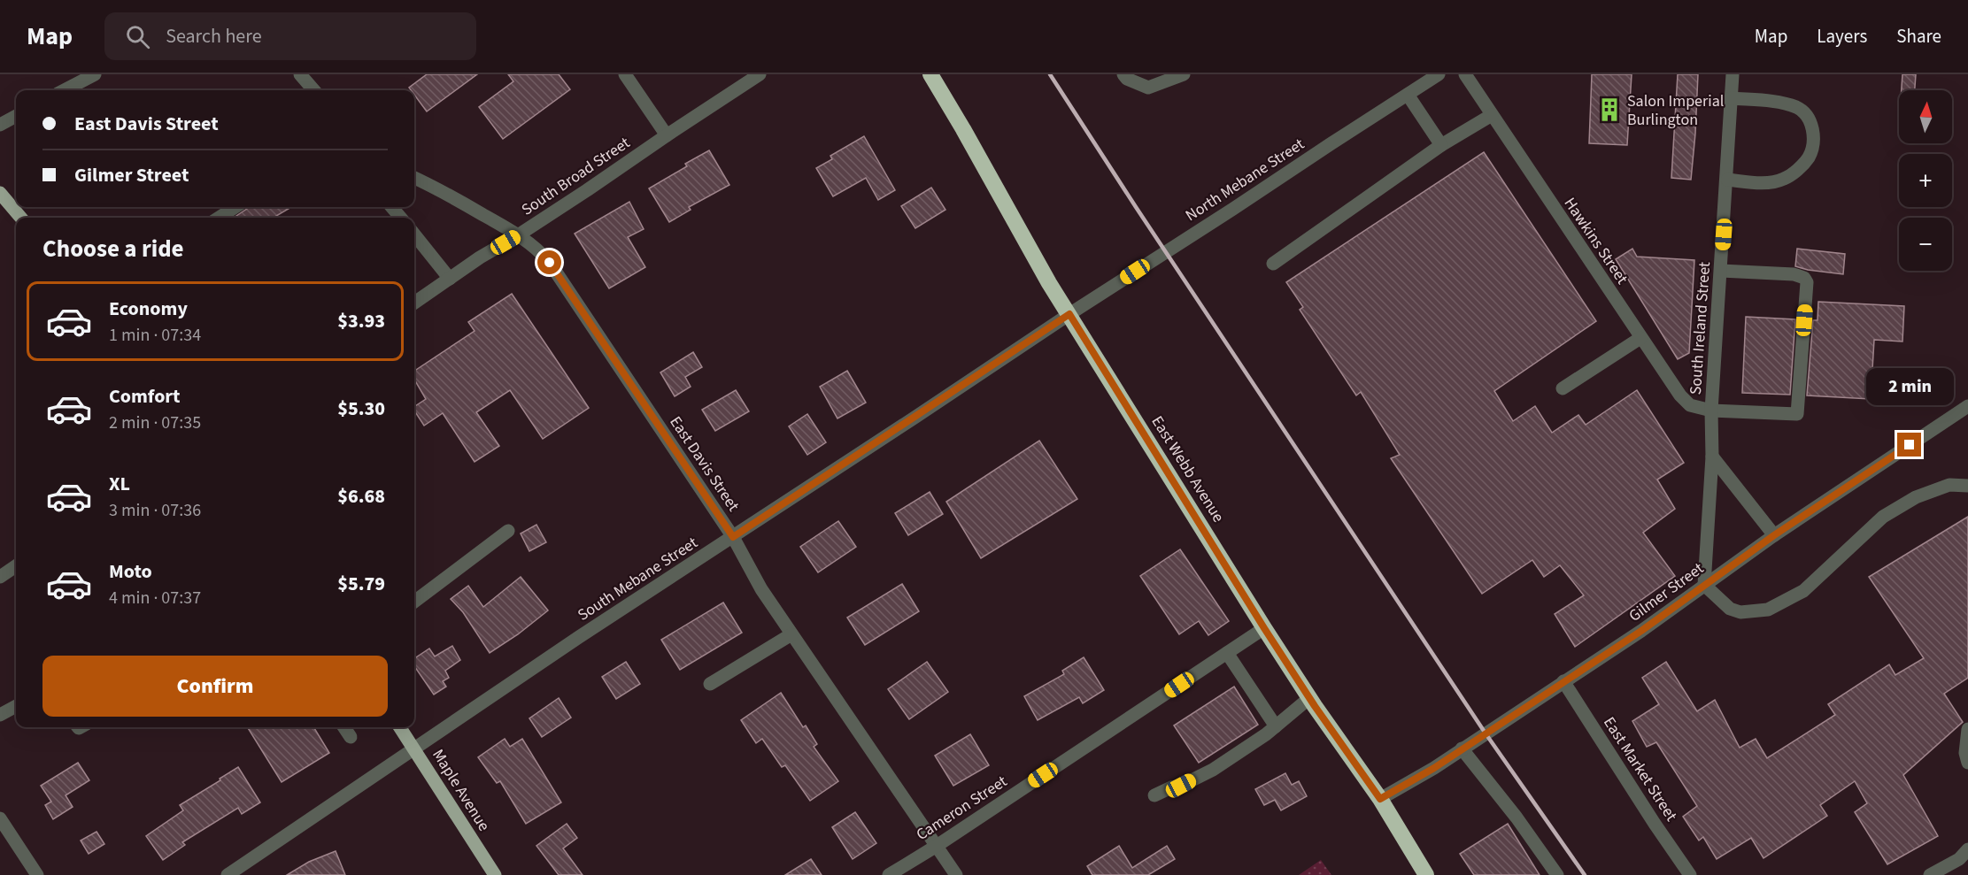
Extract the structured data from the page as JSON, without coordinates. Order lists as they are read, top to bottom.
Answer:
{
  "streets": {
    "highway": ["East Webb Avenue"],
    "main road": ["Maple Avenue"],
    "street": [
      "South Broad Street",
      "North Mebane Street",
      "Hawkins Street",
      "South Ireland Street",
      "East Davis Street",
      "South Mebane Street",
      "Gilmer Street",
      "East Market Street",
      "Cameron Street"
    ]
  },
  "crossings": [
    ["South Broad Street", "East Davis Street"],
    ["North Mebane Street", "East Webb Avenue"],
    ["North Mebane Street", "South Mebane Street"],
    ["Hawkins Street", "South Ireland Street"],
    ["South Ireland Street", "Gilmer Street"],
    ["East Davis Street", "South Mebane Street"],
    ["East Davis Street", "Cameron Street"],
    ["East Webb Avenue", "South Mebane Street"],
    ["East Webb Avenue", "Gilmer Street"],
    ["East Webb Avenue", "Cameron Street"],
    ["South Mebane Street", "Maple Avenue"],
    ["Gilmer Street", "East Market Street"]
  ],
  "places": {
    "building": ["Salon Imperial Burlington"]
  },
  "north": "top",
  "page": {
    "header": "Map",
    "search": "Search here",
    "nav": ["Map", "Layers", "Share"],
    "map_buttons": ["+", "−"],
    "banner": ["East Davis Street", "Gilmer Street"],
    "heading": "Choose a ride",
    "list": [
      {
        "name": "Economy",
        "note": "1 min · 07:34",
        "value": "$3.93"
      },
      {
        "name": "Comfort",
        "note": "2 min · 07:35",
        "value": "$5.30"
      },
      {
        "name": "XL",
        "note": "3 min · 07:36",
        "value": "$6.68"
      },
      {
        "name": "Moto",
        "note": "4 min · 07:37",
        "value": "$5.79"
      }
    ],
    "bubble": "2 min",
    "buttons": "Confirm"
  }
}
